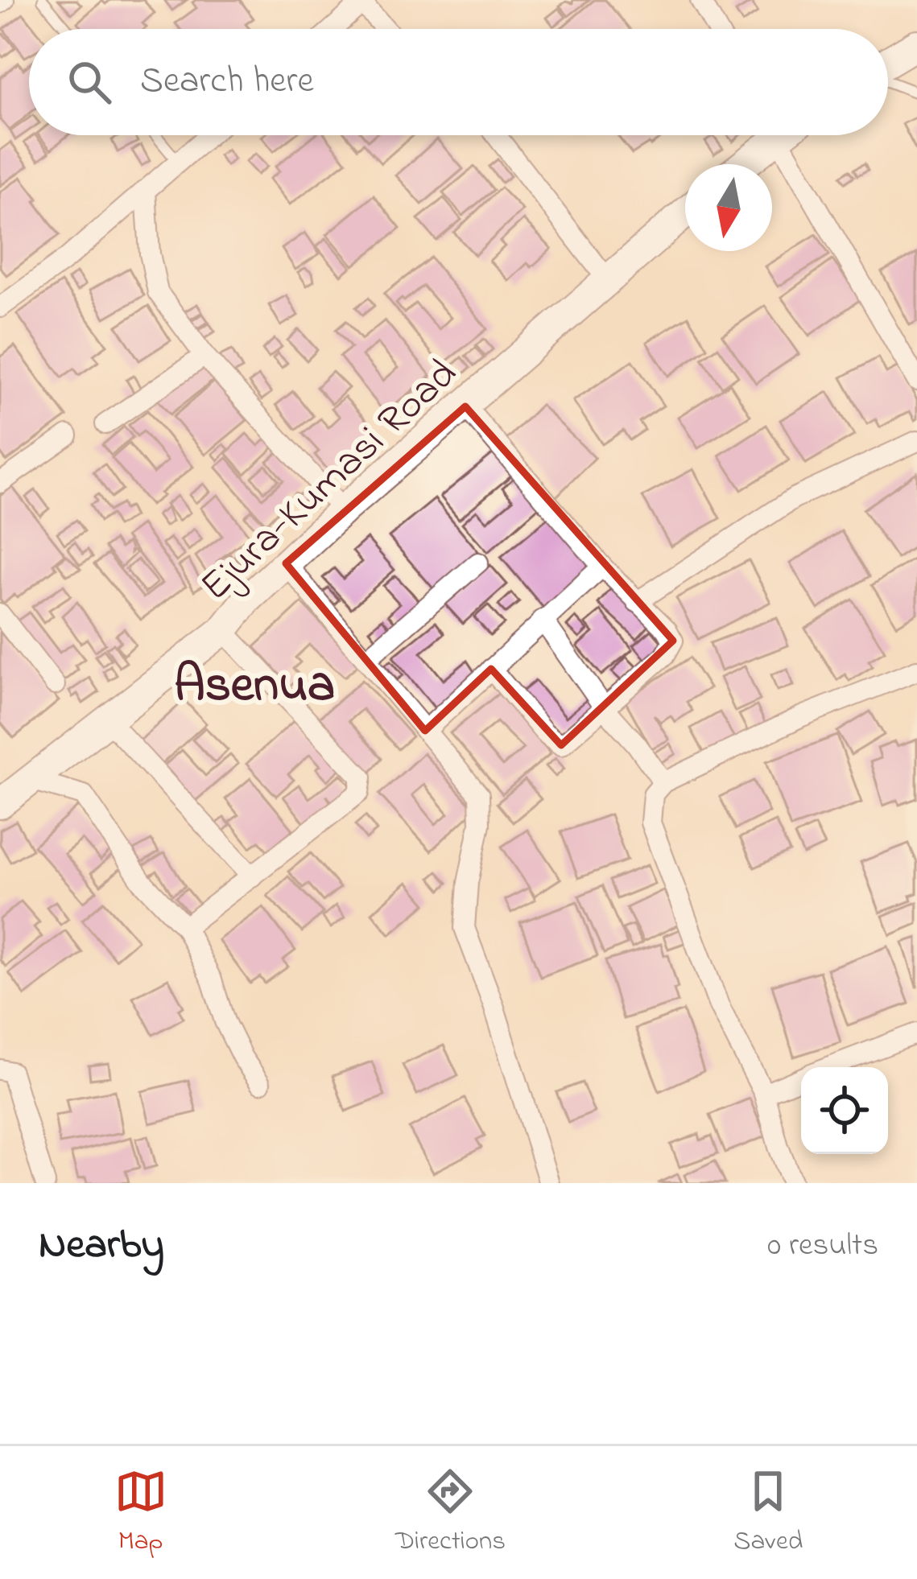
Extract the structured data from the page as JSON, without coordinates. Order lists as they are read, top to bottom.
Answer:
{
  "streets": {
    "main road": ["Ejura-Kumasi Road"]
  },
  "districts": ["Asenua"],
  "north": "bottom",
  "page": {
    "search": "Search here",
    "heading": ["Nearby", "0 results"],
    "nav": ["Map", "Directions", "Saved"]
  }
}
